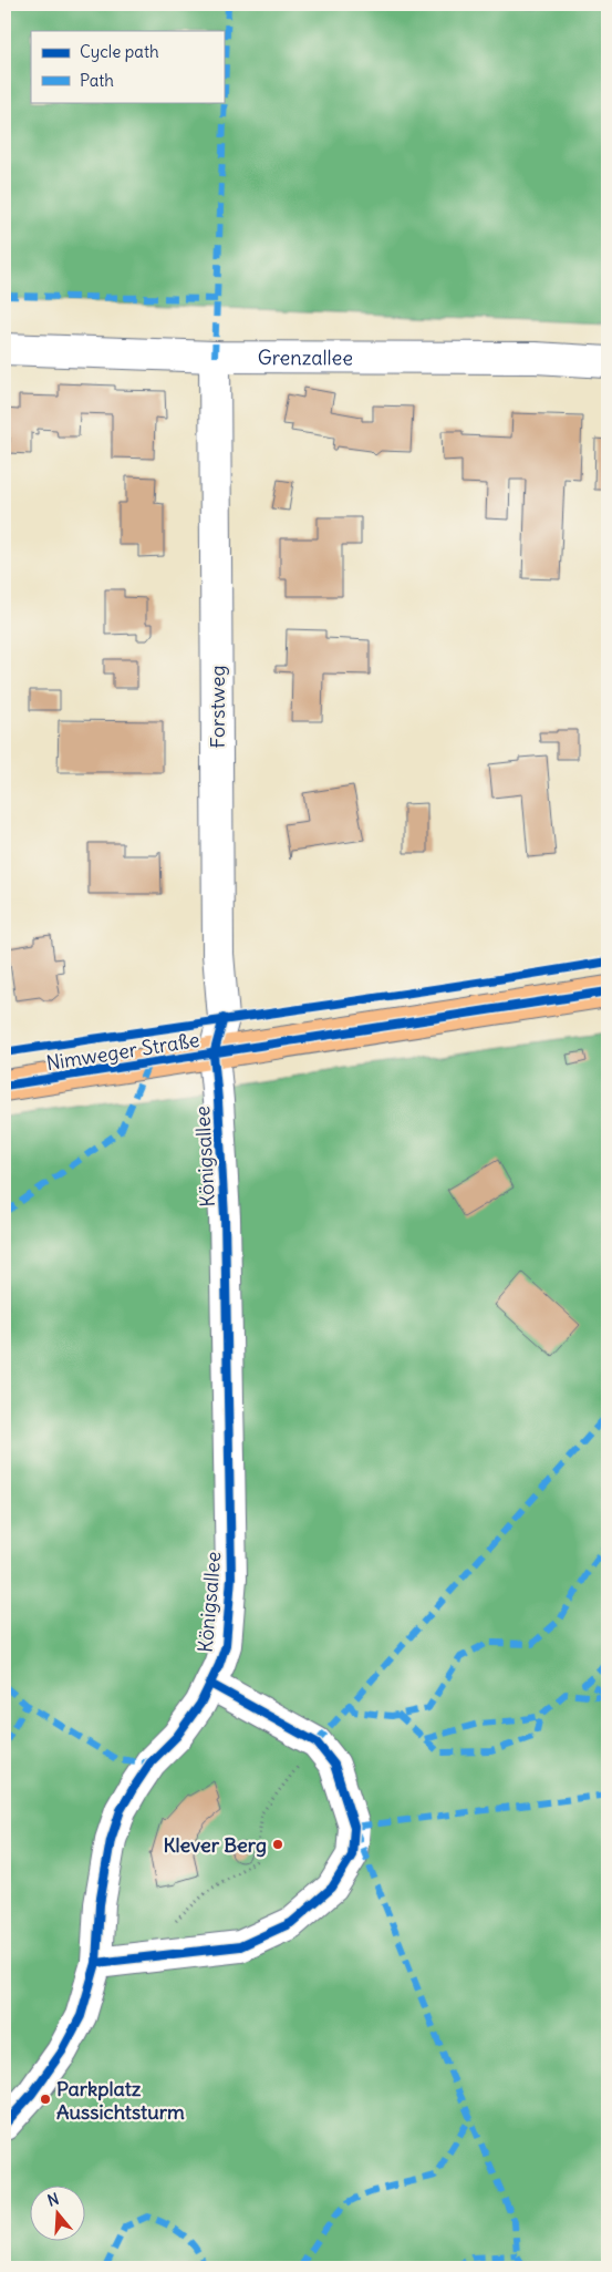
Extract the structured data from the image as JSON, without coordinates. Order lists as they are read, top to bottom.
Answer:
{
  "streets": {
    "main road": ["Nimweger Straße"],
    "street": ["Grenzallee", "Forstweg", "Königsallee"]
  },
  "crossings": [
    ["Grenzallee", "Forstweg"],
    ["Forstweg", "Nimweger Straße"],
    ["Forstweg", "Königsallee"],
    ["Nimweger Straße", "Königsallee"]
  ],
  "places": ["Klever Berg", "Parkplatz Aussichtsturm"],
  "legend": ["Cycle path", "Path"],
  "north": "top"
}
